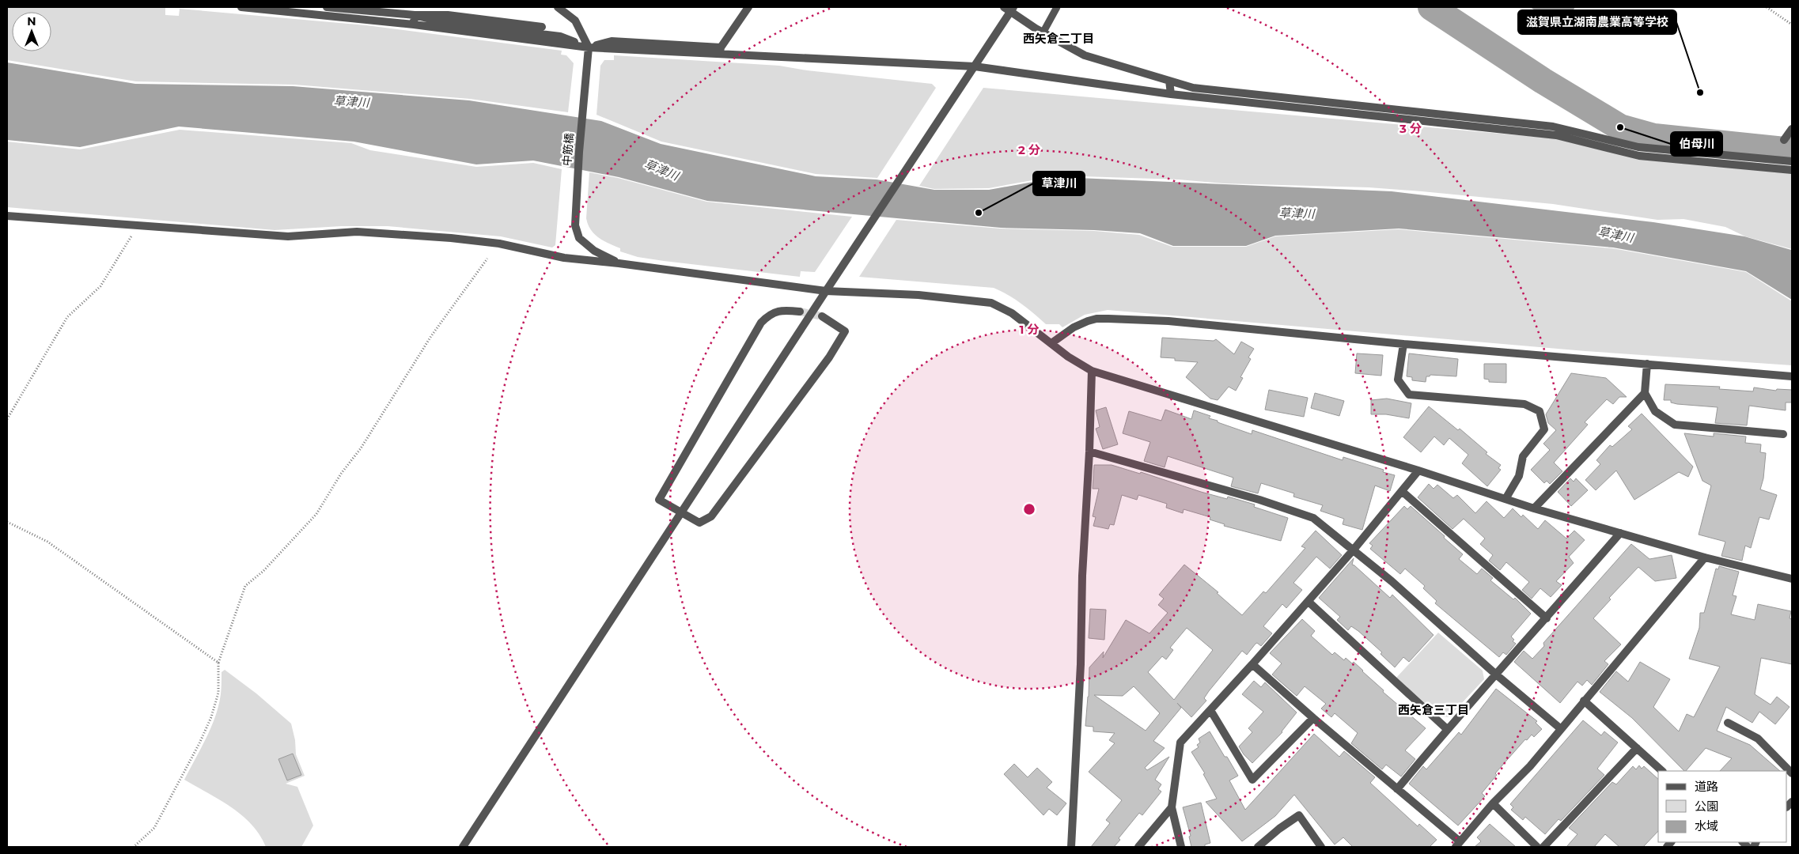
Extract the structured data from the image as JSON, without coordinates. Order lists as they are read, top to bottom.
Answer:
{
  "streets": {
    "street": ["中筋橋"]
  },
  "districts": ["西矢倉二丁目", "西矢倉三丁目"],
  "water": ["草津川"],
  "places": ["滋賀県立湖南農業高等学校", "伯母川", "草津川"],
  "legend": ["道路", "公園", "水域"],
  "north": "top",
  "rings": ["3 分", "2 分", "1 分"]
}
